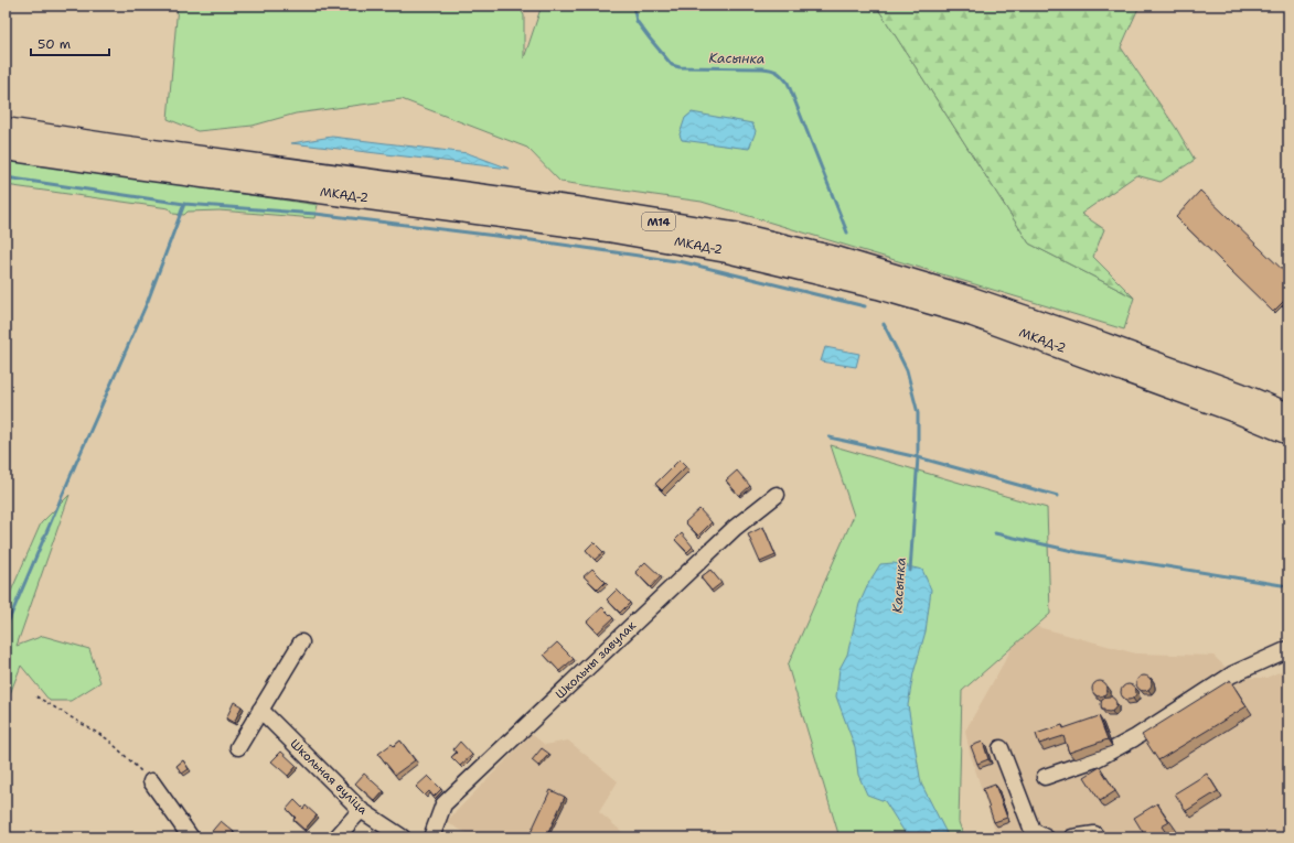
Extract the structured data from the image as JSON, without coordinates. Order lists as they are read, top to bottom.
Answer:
{
  "streets": {
    "highway": ["МКАД-2", "М14"],
    "street": ["Школьны завулак", "Школьная вуліца"]
  },
  "water": ["Касынка"],
  "scale_bar": "50 m"
}
